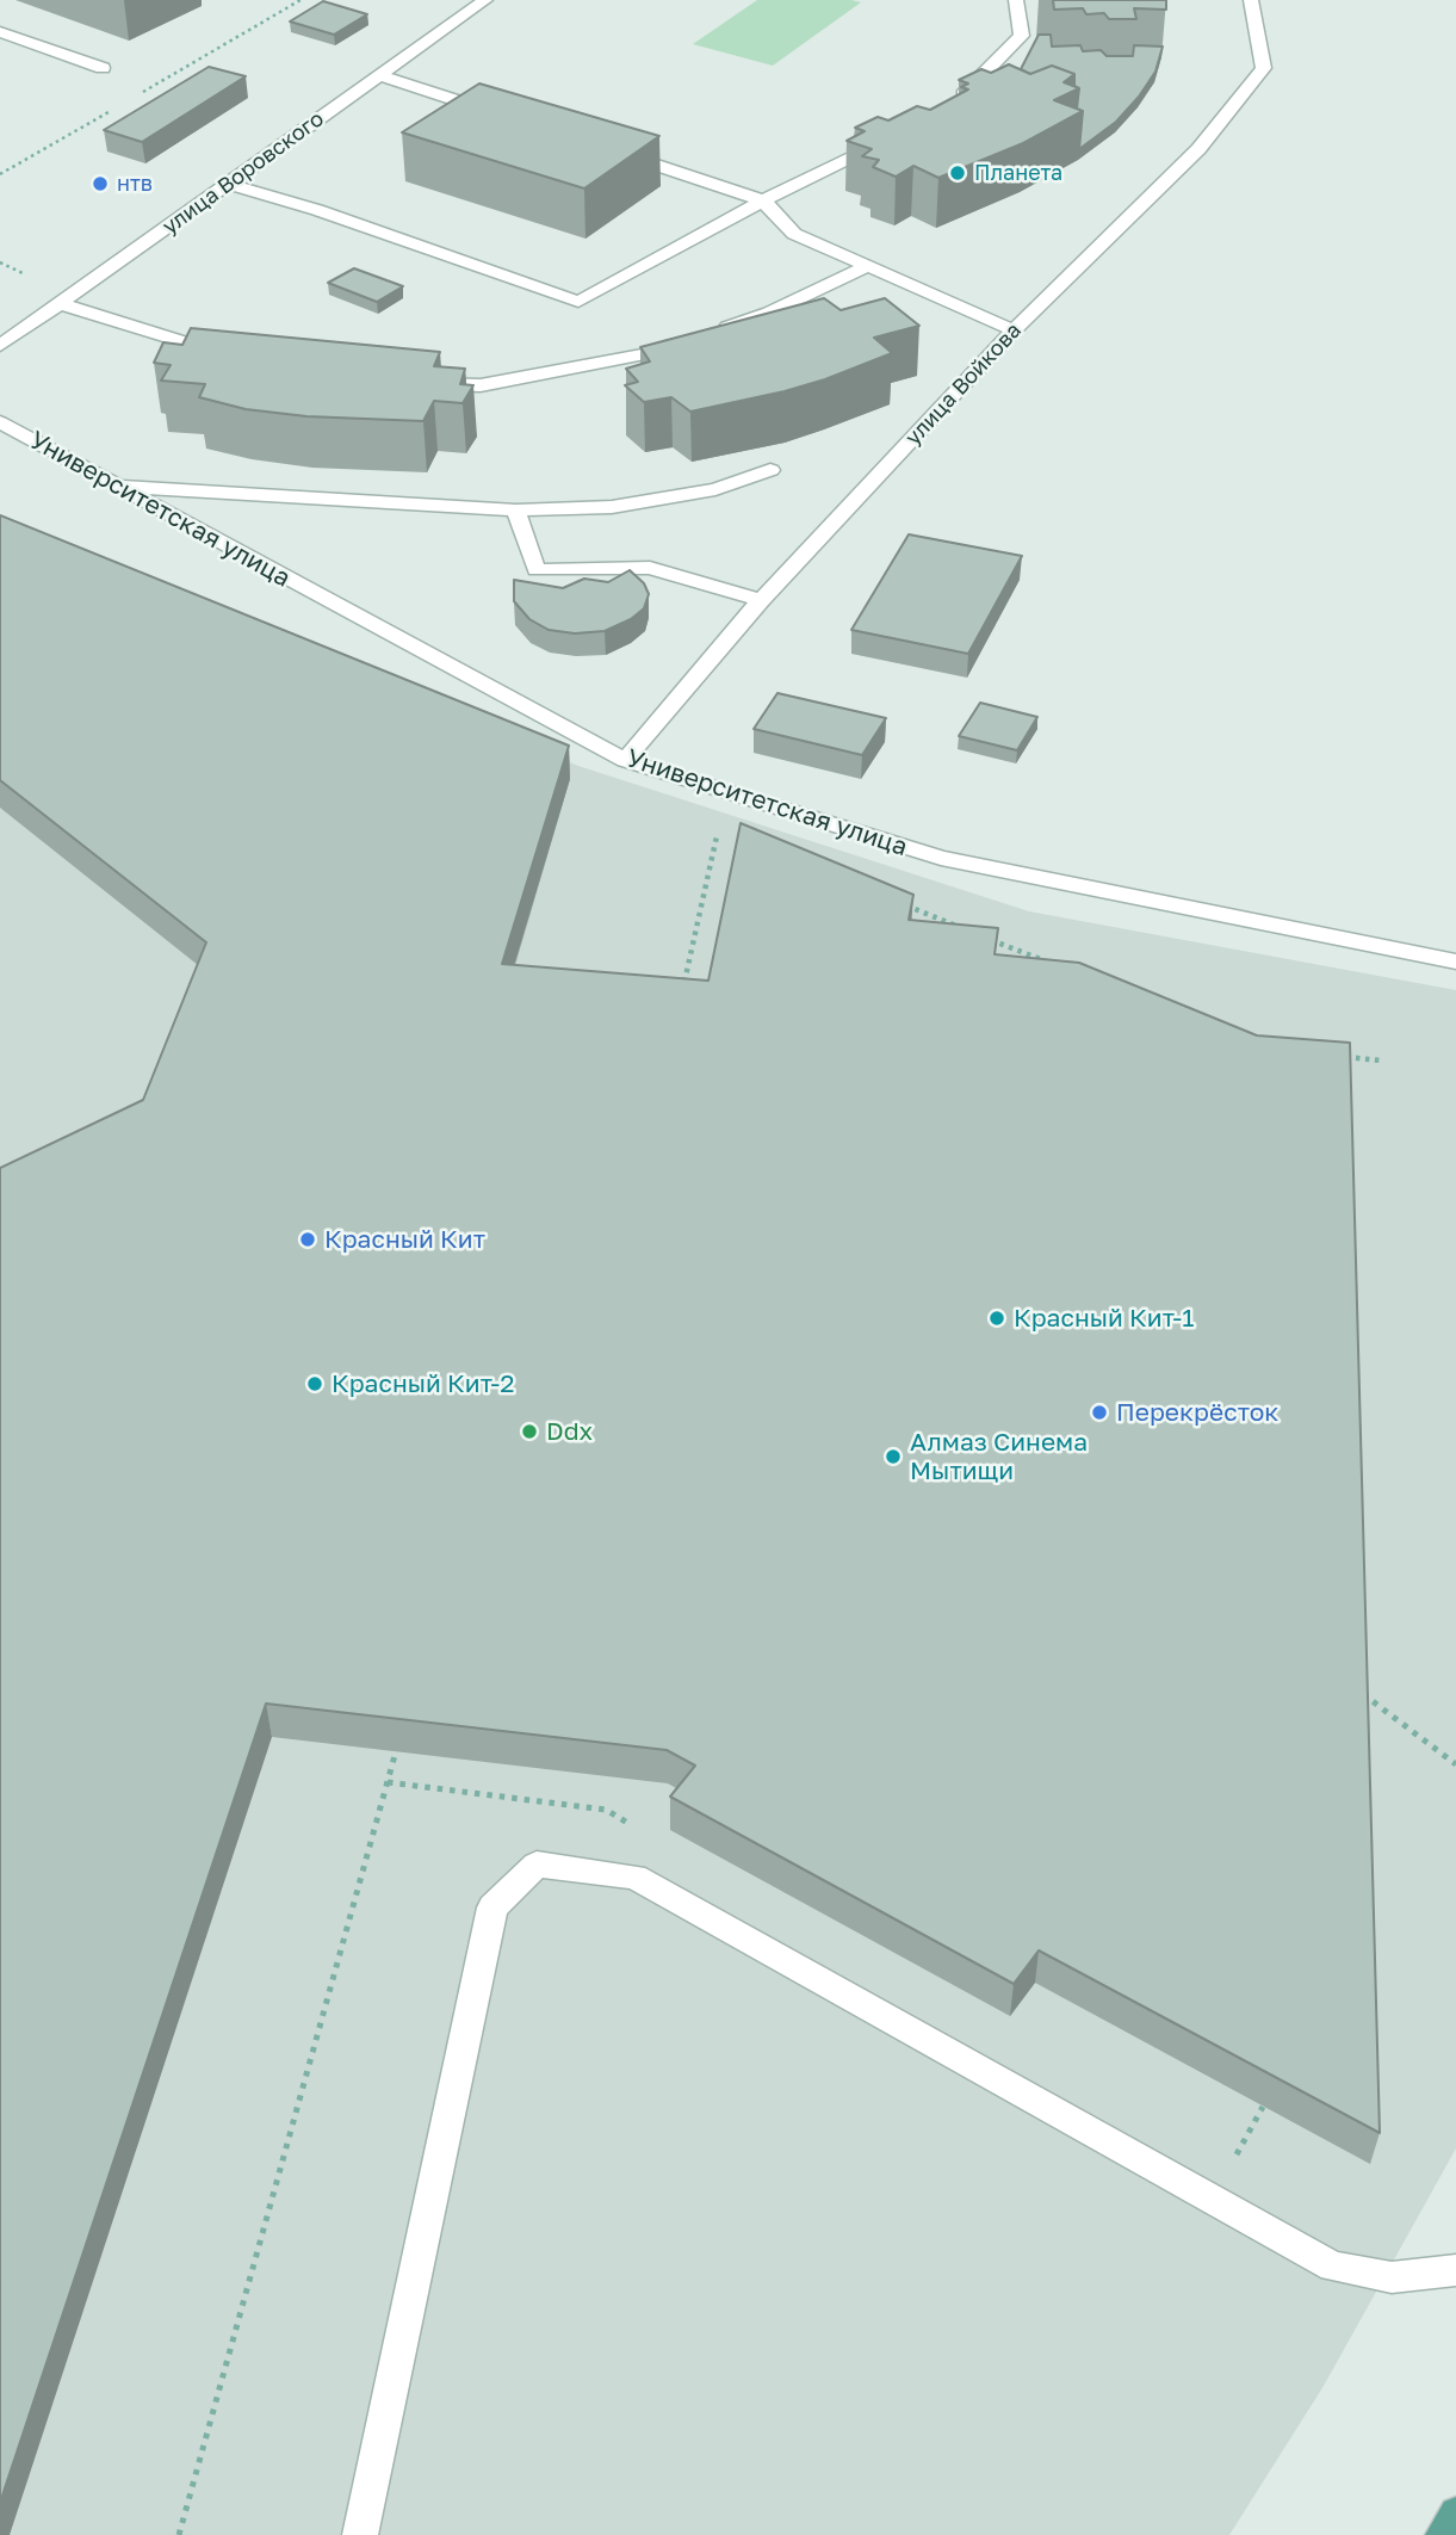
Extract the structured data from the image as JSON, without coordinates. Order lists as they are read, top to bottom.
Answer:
{
  "streets": {
    "street": ["улица Воровского", "улица Войкова", "Университетская улица"]
  },
  "crossings": [
    ["улица Войкова", "Университетская улица"]
  ],
  "places": [
    "Планета",
    "нтв",
    "Красный Кит",
    "Красный Кит-1",
    "Красный Кит-2",
    "Перекрёсток",
    "Ddx",
    "Алмаз Синема Мытищи"
  ]
}
